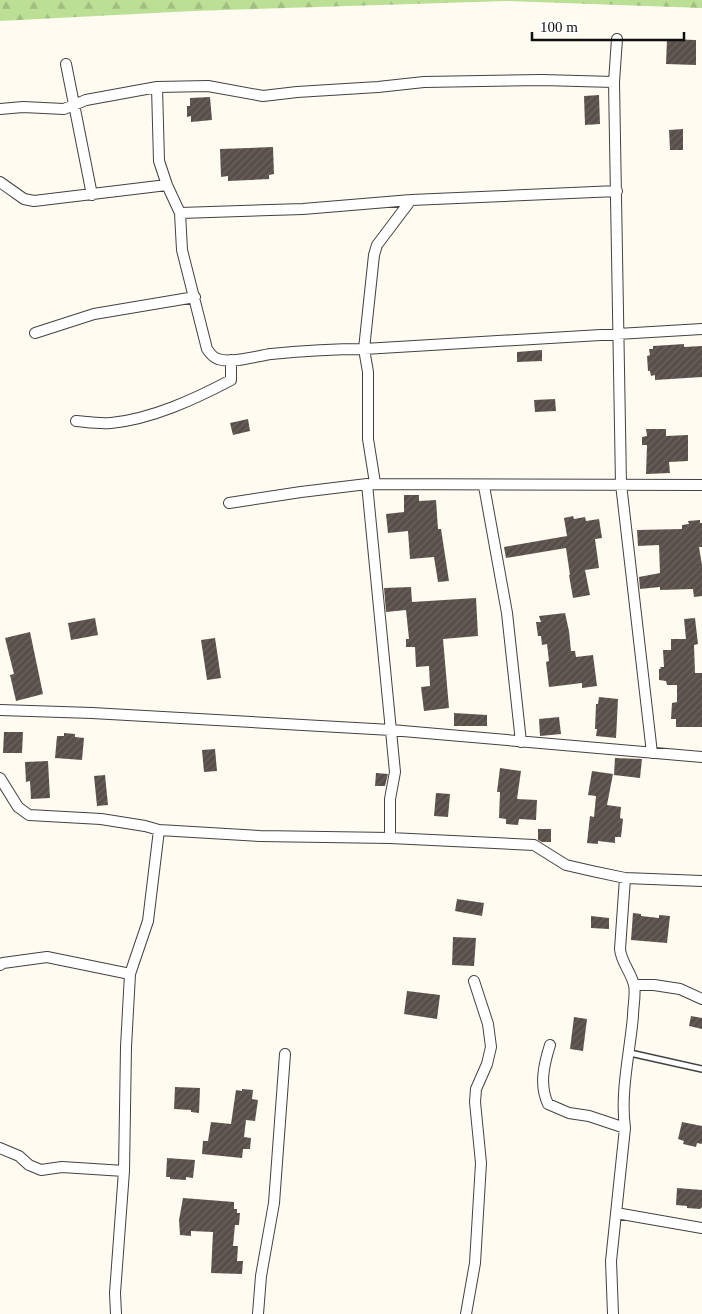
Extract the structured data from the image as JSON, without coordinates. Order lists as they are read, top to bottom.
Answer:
{
  "scale_bar": "100 m"
}
